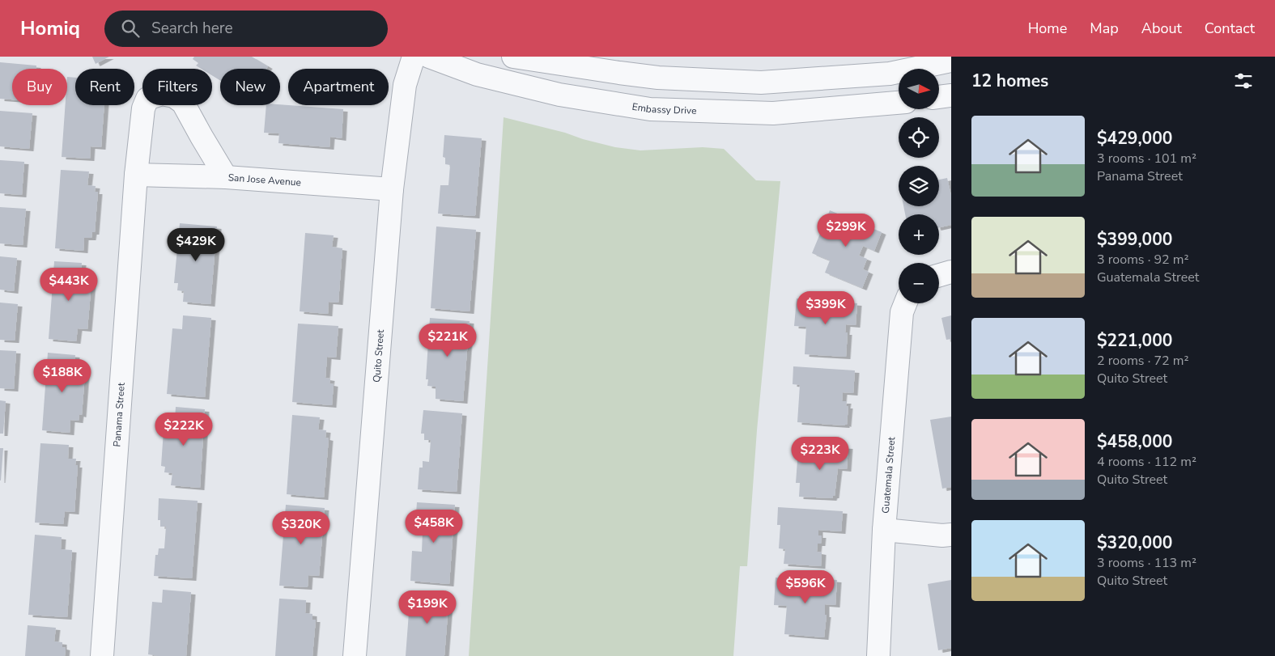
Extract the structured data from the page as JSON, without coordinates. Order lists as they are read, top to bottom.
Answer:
{
  "streets": {
    "street": [
      "Embassy Drive",
      "San Jose Avenue",
      "Quito Street",
      "Panama Street",
      "Guatemala Street"
    ]
  },
  "crossings": [
    ["San Jose Avenue", "Quito Street"],
    ["San Jose Avenue", "Panama Street"]
  ],
  "north": "right",
  "page": {
    "header": "Homiq",
    "search": "Search here",
    "nav": [
      "Home",
      "Map",
      "About",
      "Contact"
    ],
    "heading": "12 homes",
    "map_buttons": ["+", "−"],
    "chip": [
      "Buy",
      "Rent",
      "Filters",
      "New",
      "Apartment"
    ],
    "list": [
      {
        "name": "$429,000",
        "note": "3 rooms · 101 m² · Panama Street"
      },
      {
        "name": "$399,000",
        "note": "3 rooms · 92 m² · Guatemala Street"
      },
      {
        "name": "$221,000",
        "note": "2 rooms · 72 m² · Quito Street"
      },
      {
        "name": "$458,000",
        "note": "4 rooms · 112 m² · Quito Street"
      },
      {
        "name": "$320,000",
        "note": "3 rooms · 113 m² · Quito Street"
      }
    ],
    "price": [
      "$299K",
      "$429K",
      "$443K",
      "$399K",
      "$221K",
      "$188K",
      "$222K",
      "$223K",
      "$458K",
      "$320K",
      "$596K",
      "$199K"
    ]
  }
}
